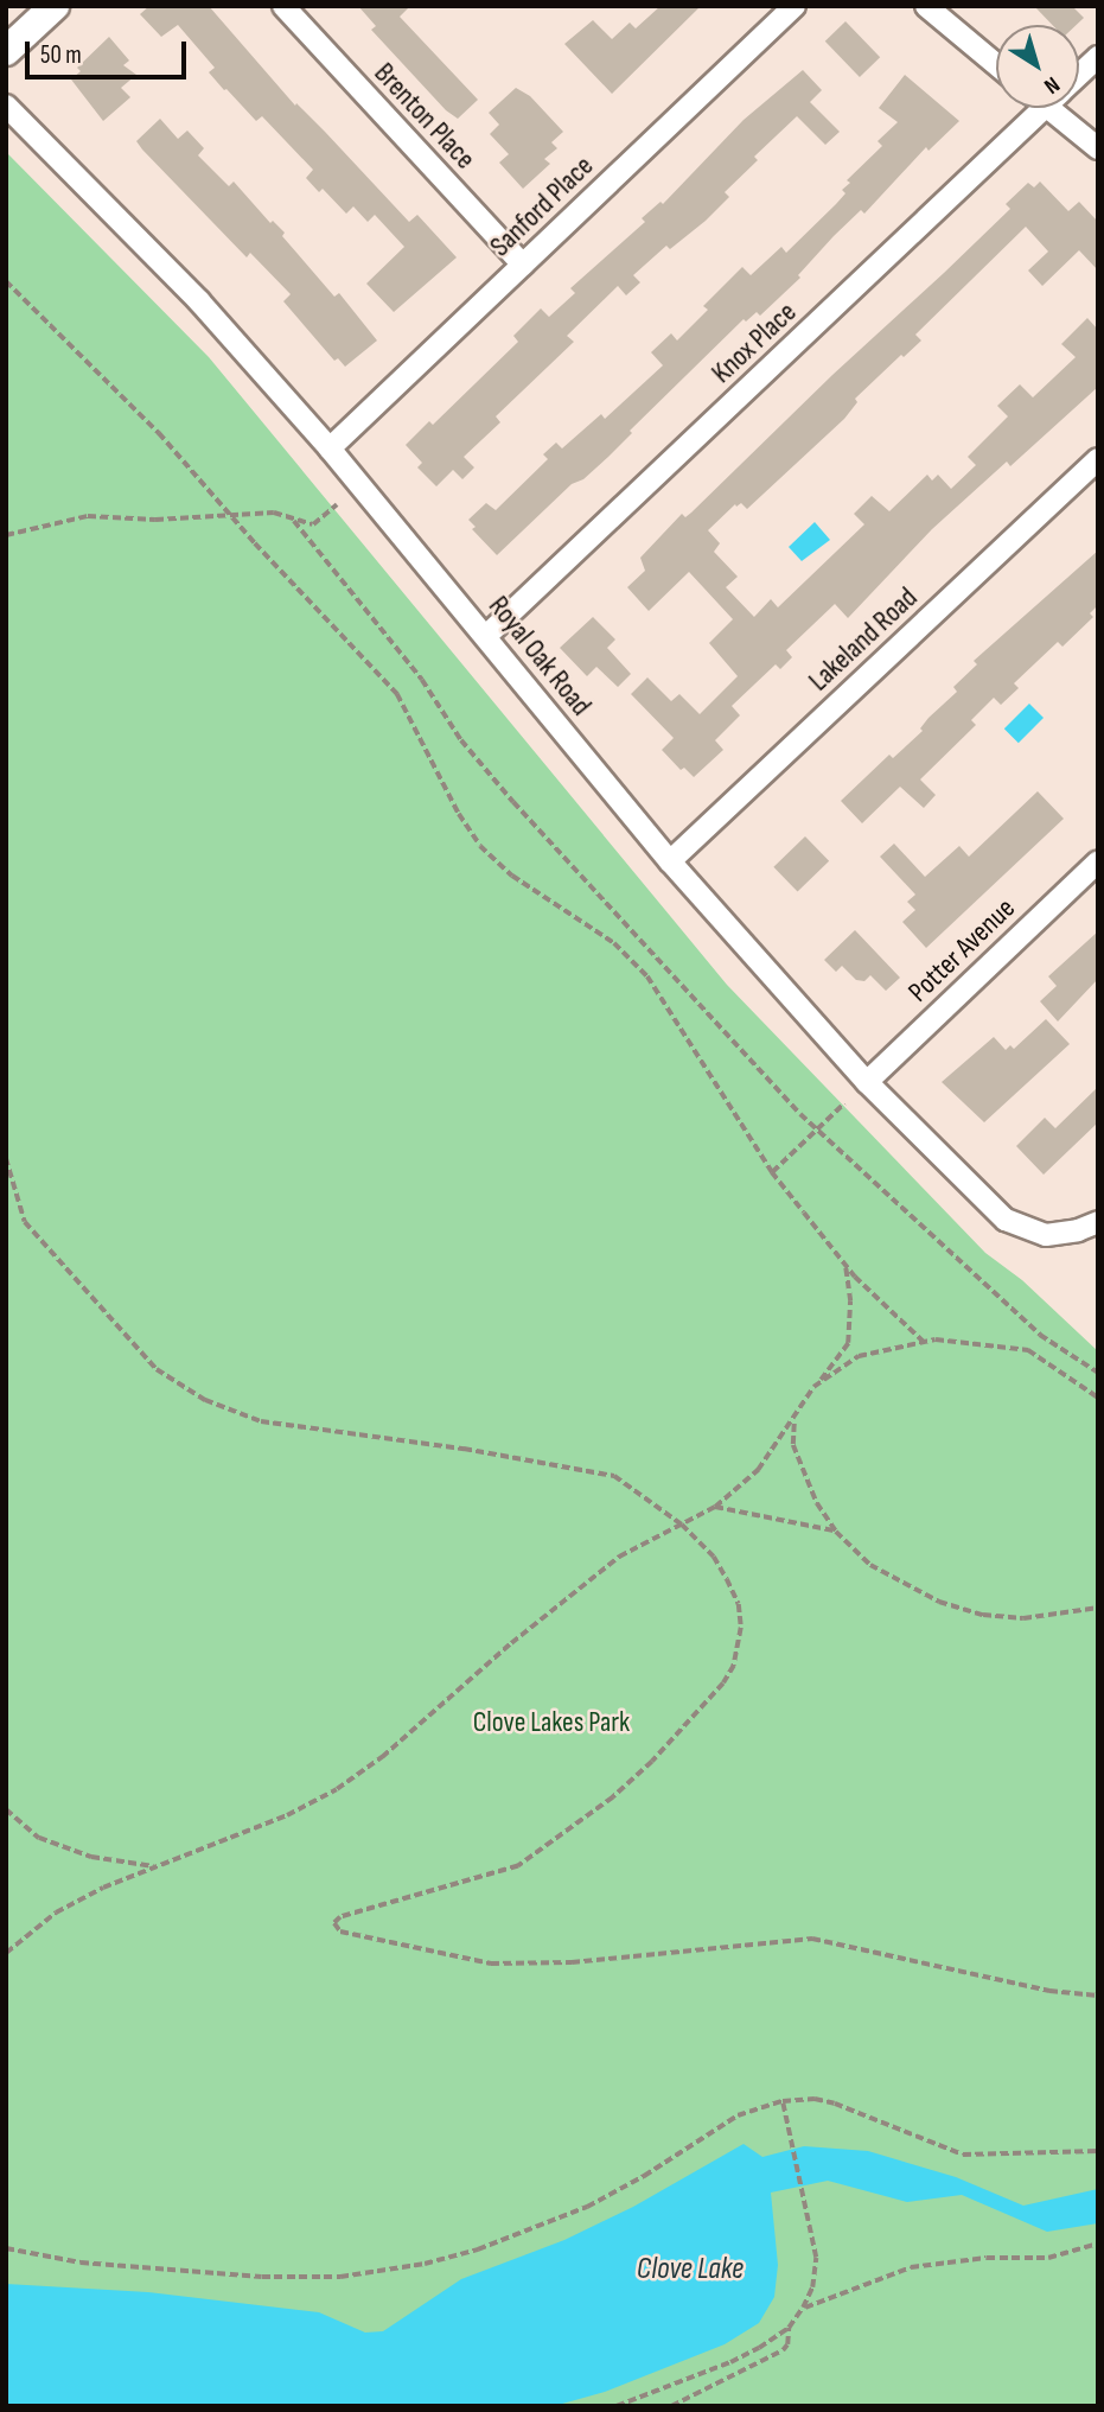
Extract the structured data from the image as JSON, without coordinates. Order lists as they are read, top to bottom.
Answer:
{
  "streets": {
    "street": [
      "Brenton Place",
      "Sanford Place",
      "Knox Place",
      "Lakeland Road",
      "Royal Oak Road",
      "Potter Avenue"
    ]
  },
  "crossings": [
    ["Brenton Place", "Sanford Place"],
    ["Sanford Place", "Royal Oak Road"],
    ["Knox Place", "Royal Oak Road"],
    ["Lakeland Road", "Royal Oak Road"],
    ["Royal Oak Road", "Potter Avenue"]
  ],
  "water": ["Clove Lake"],
  "parks": ["Clove Lakes Park"],
  "scale_bar": "50 m",
  "north": "bottom right"
}
